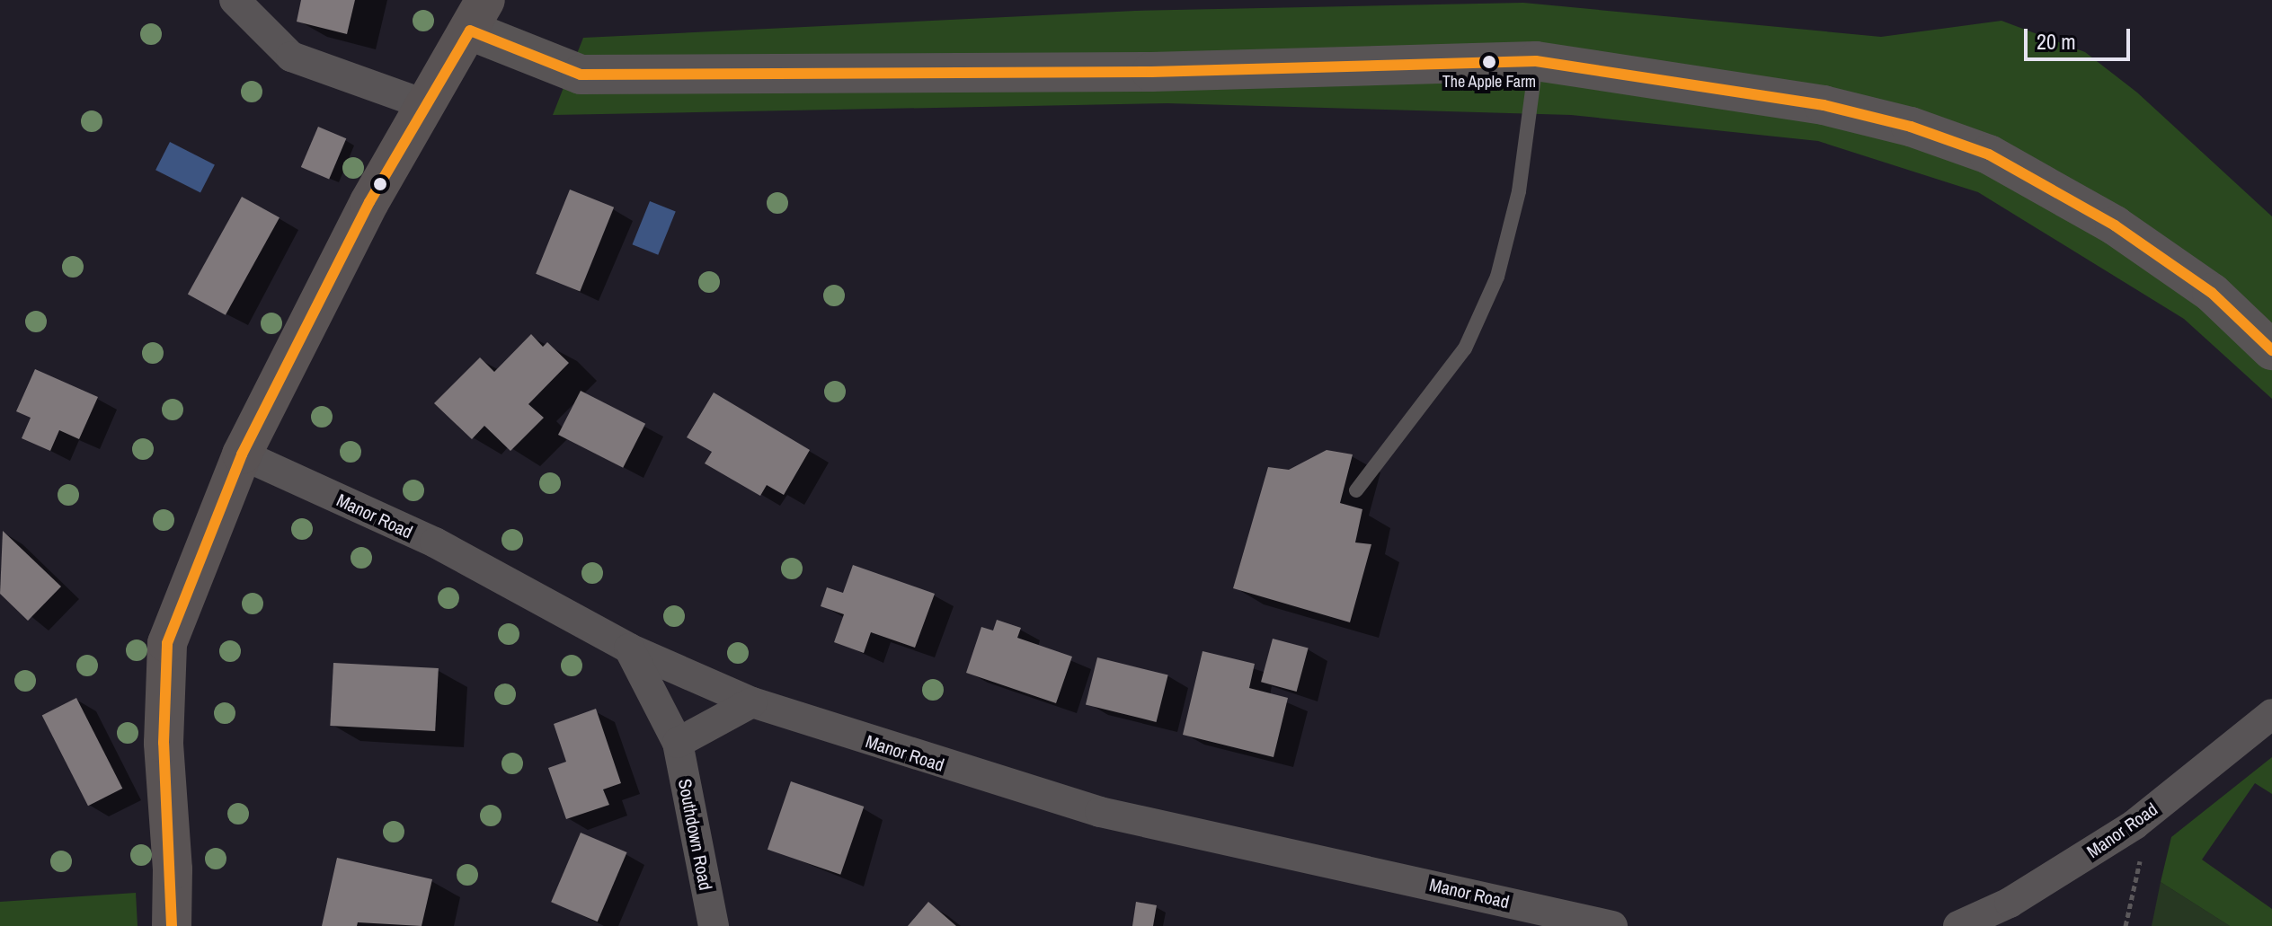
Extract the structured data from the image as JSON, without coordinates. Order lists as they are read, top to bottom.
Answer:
{
  "streets": {
    "street": ["Manor Road", "Southdown Road"]
  },
  "crossings": [
    ["Manor Road", "Southdown Road"]
  ],
  "places": ["The Apple Farm"],
  "scale_bar": "20 m"
}
